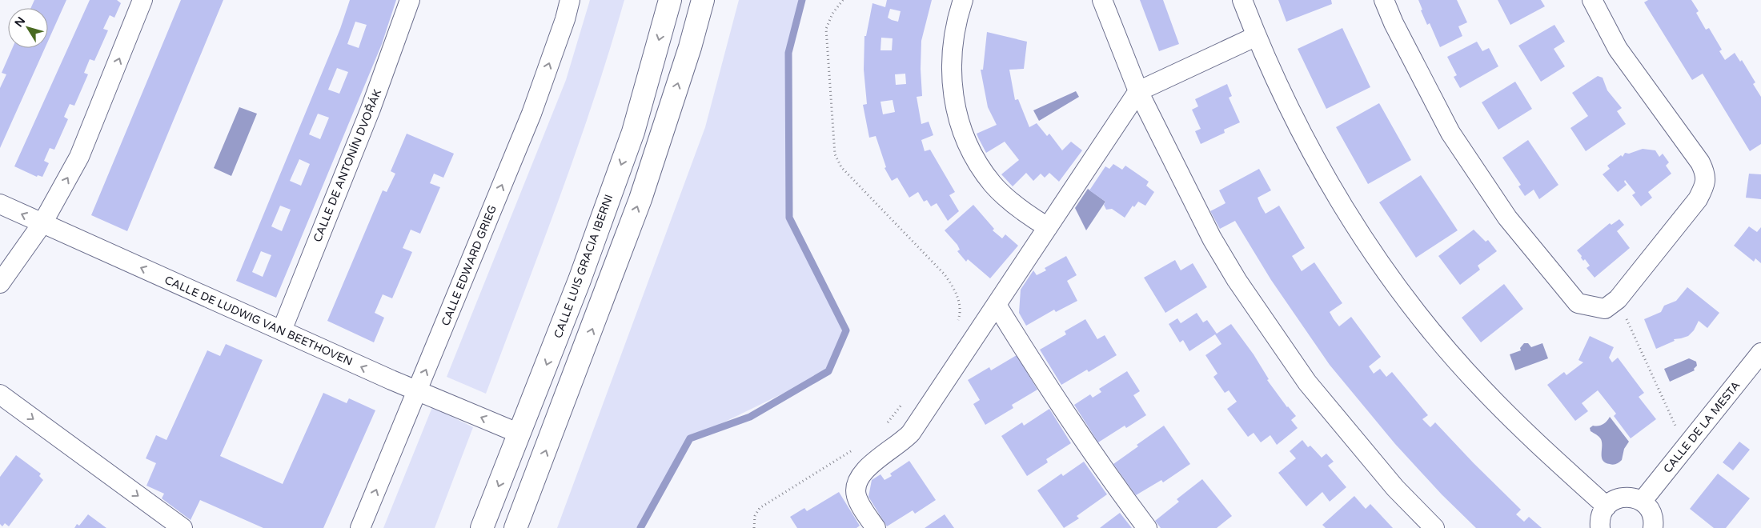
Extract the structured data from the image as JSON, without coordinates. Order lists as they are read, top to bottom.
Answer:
{
  "streets": {
    "main road": ["CALLE LUIS GRACIA IBERNI"],
    "street": [
      "CALLE DE ANTONÍN DVOŘÁK",
      "CALLE EDWARD GRIEG",
      "CALLE DE LUDWIG VAN BEETHOVEN",
      "CALLE DE LA MESTA"
    ]
  },
  "crossings": [
    ["CALLE DE ANTONÍN DVOŘÁK", "CALLE DE LUDWIG VAN BEETHOVEN"],
    ["CALLE EDWARD GRIEG", "CALLE DE LUDWIG VAN BEETHOVEN"],
    ["CALLE LUIS GRACIA IBERNI", "CALLE DE LUDWIG VAN BEETHOVEN"]
  ],
  "one_way": ["CALLE EDWARD GRIEG", "CALLE DE LUDWIG VAN BEETHOVEN"],
  "north": "top left"
}
